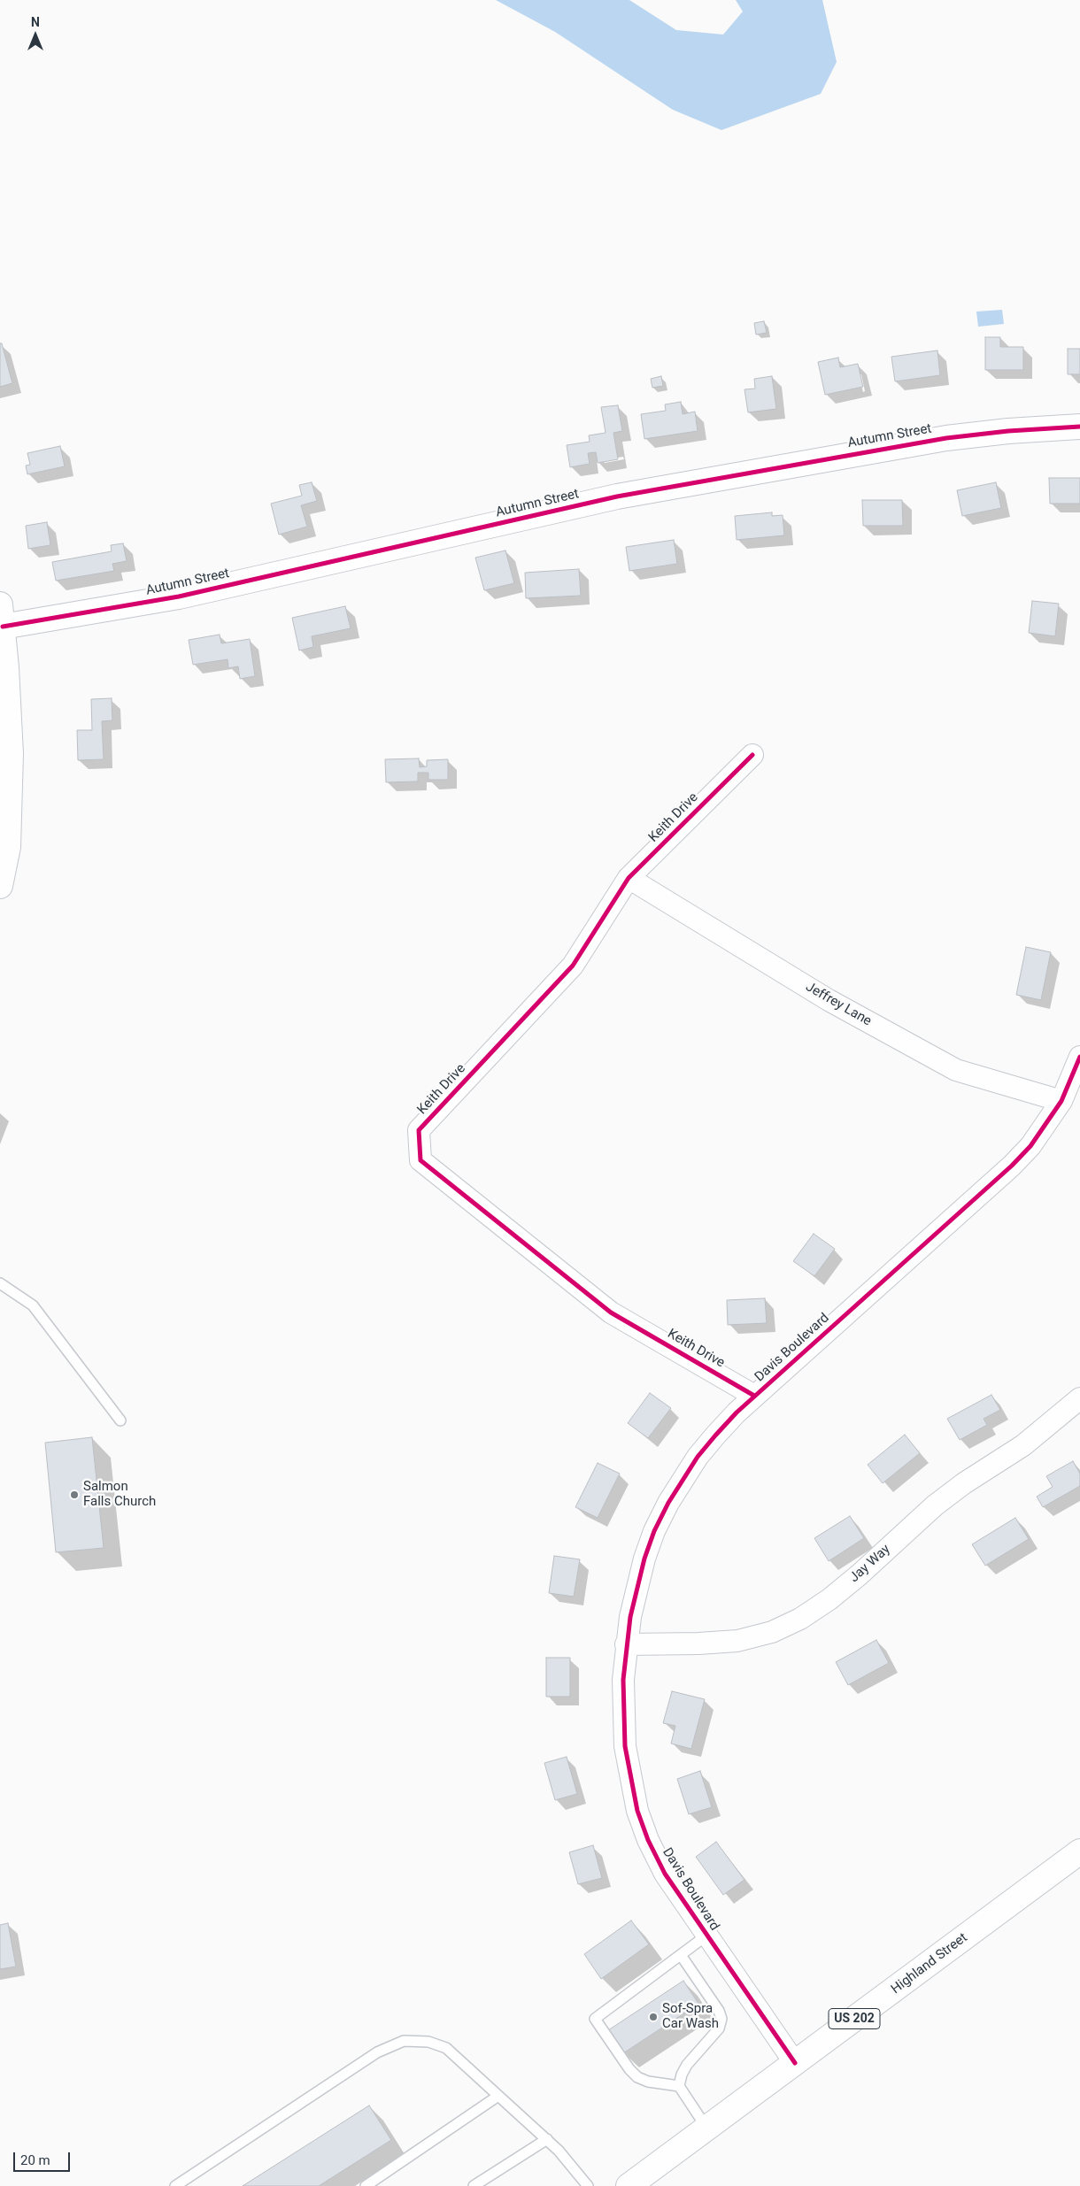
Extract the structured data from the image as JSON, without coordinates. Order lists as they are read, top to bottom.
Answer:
{
  "streets": {
    "main road": ["Autumn Street", "Highland Street", "US 202"],
    "street": [
      "Keith Drive",
      "Jeffrey Lane",
      "Davis Boulevard",
      "Jay Way"
    ]
  },
  "crossings": [
    ["Keith Drive", "Jeffrey Lane"],
    ["Keith Drive", "Davis Boulevard"],
    ["Jeffrey Lane", "Davis Boulevard"],
    ["Davis Boulevard", "Jay Way"],
    ["Davis Boulevard", "Highland Street"]
  ],
  "places": ["Salmon Falls Church", "Sof-Spra Car Wash"],
  "scale_bar": "20 m",
  "north": "top"
}
